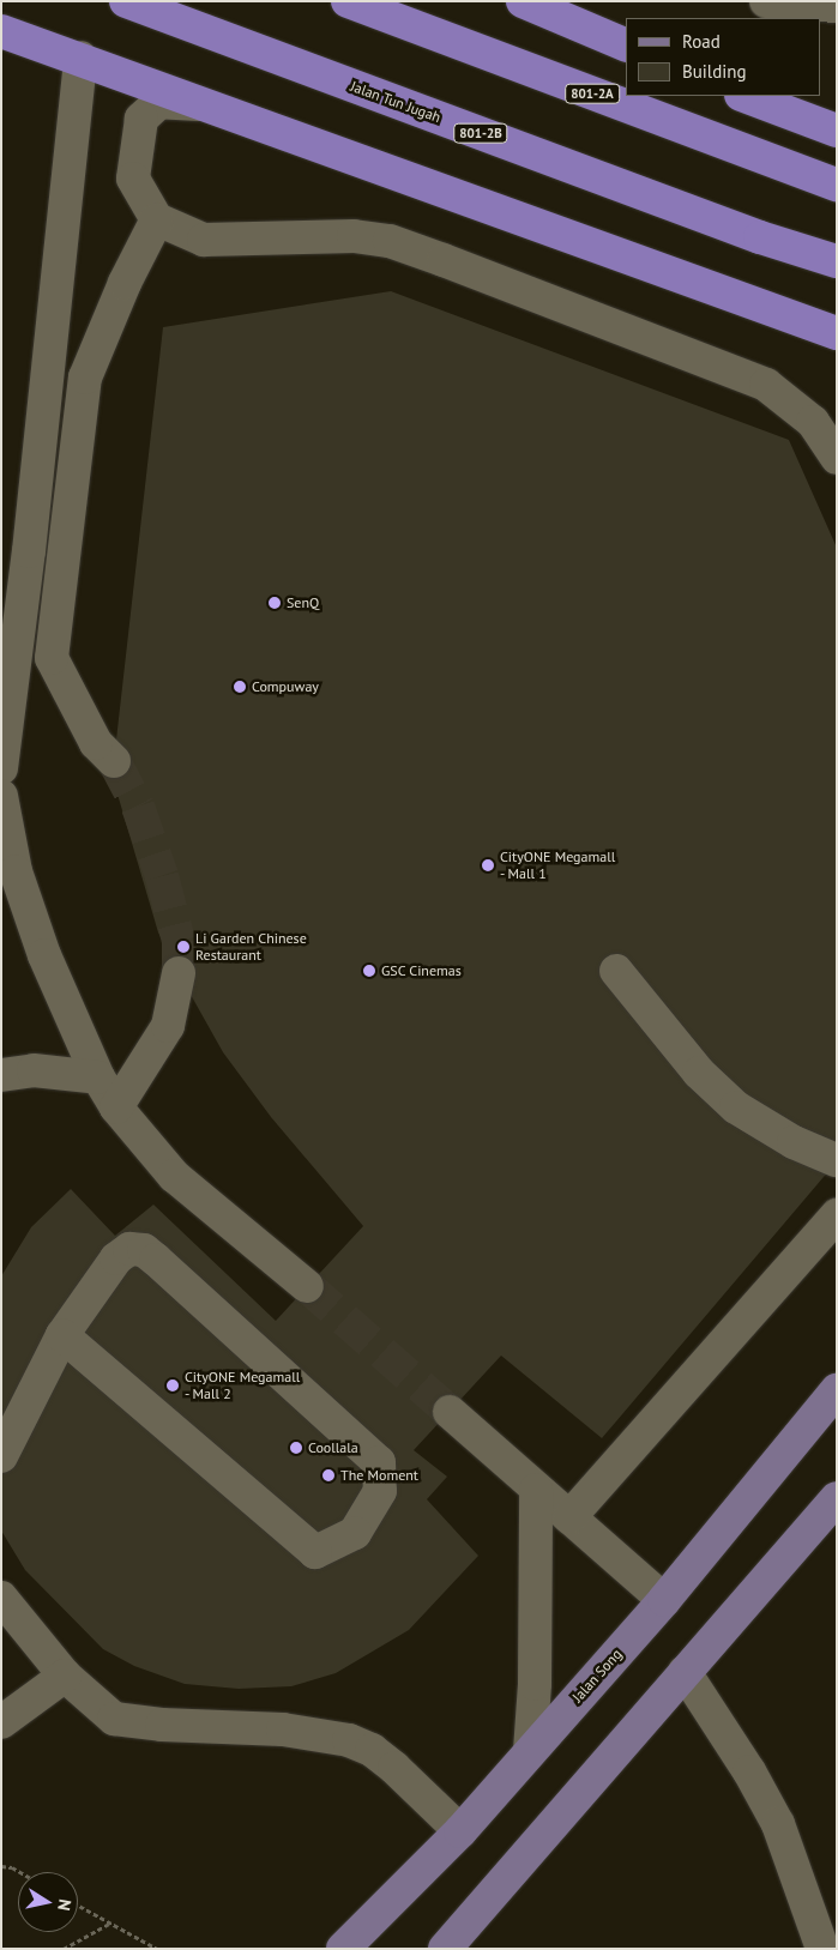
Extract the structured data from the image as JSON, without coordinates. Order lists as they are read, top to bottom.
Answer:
{
  "streets": {
    "highway": ["801-2A", "Jalan Tun Jugah", "801-2B"],
    "main road": ["Jalan Song"]
  },
  "places": [
    "SenQ",
    "Compuway",
    "CityONE Megamall - Mall 1",
    "Li Garden Chinese Restaurant",
    "GSC Cinemas",
    "CityONE Megamall - Mall 2",
    "Coollala",
    "The Moment"
  ],
  "legend": ["Road", "Building"],
  "north": "right"
}
